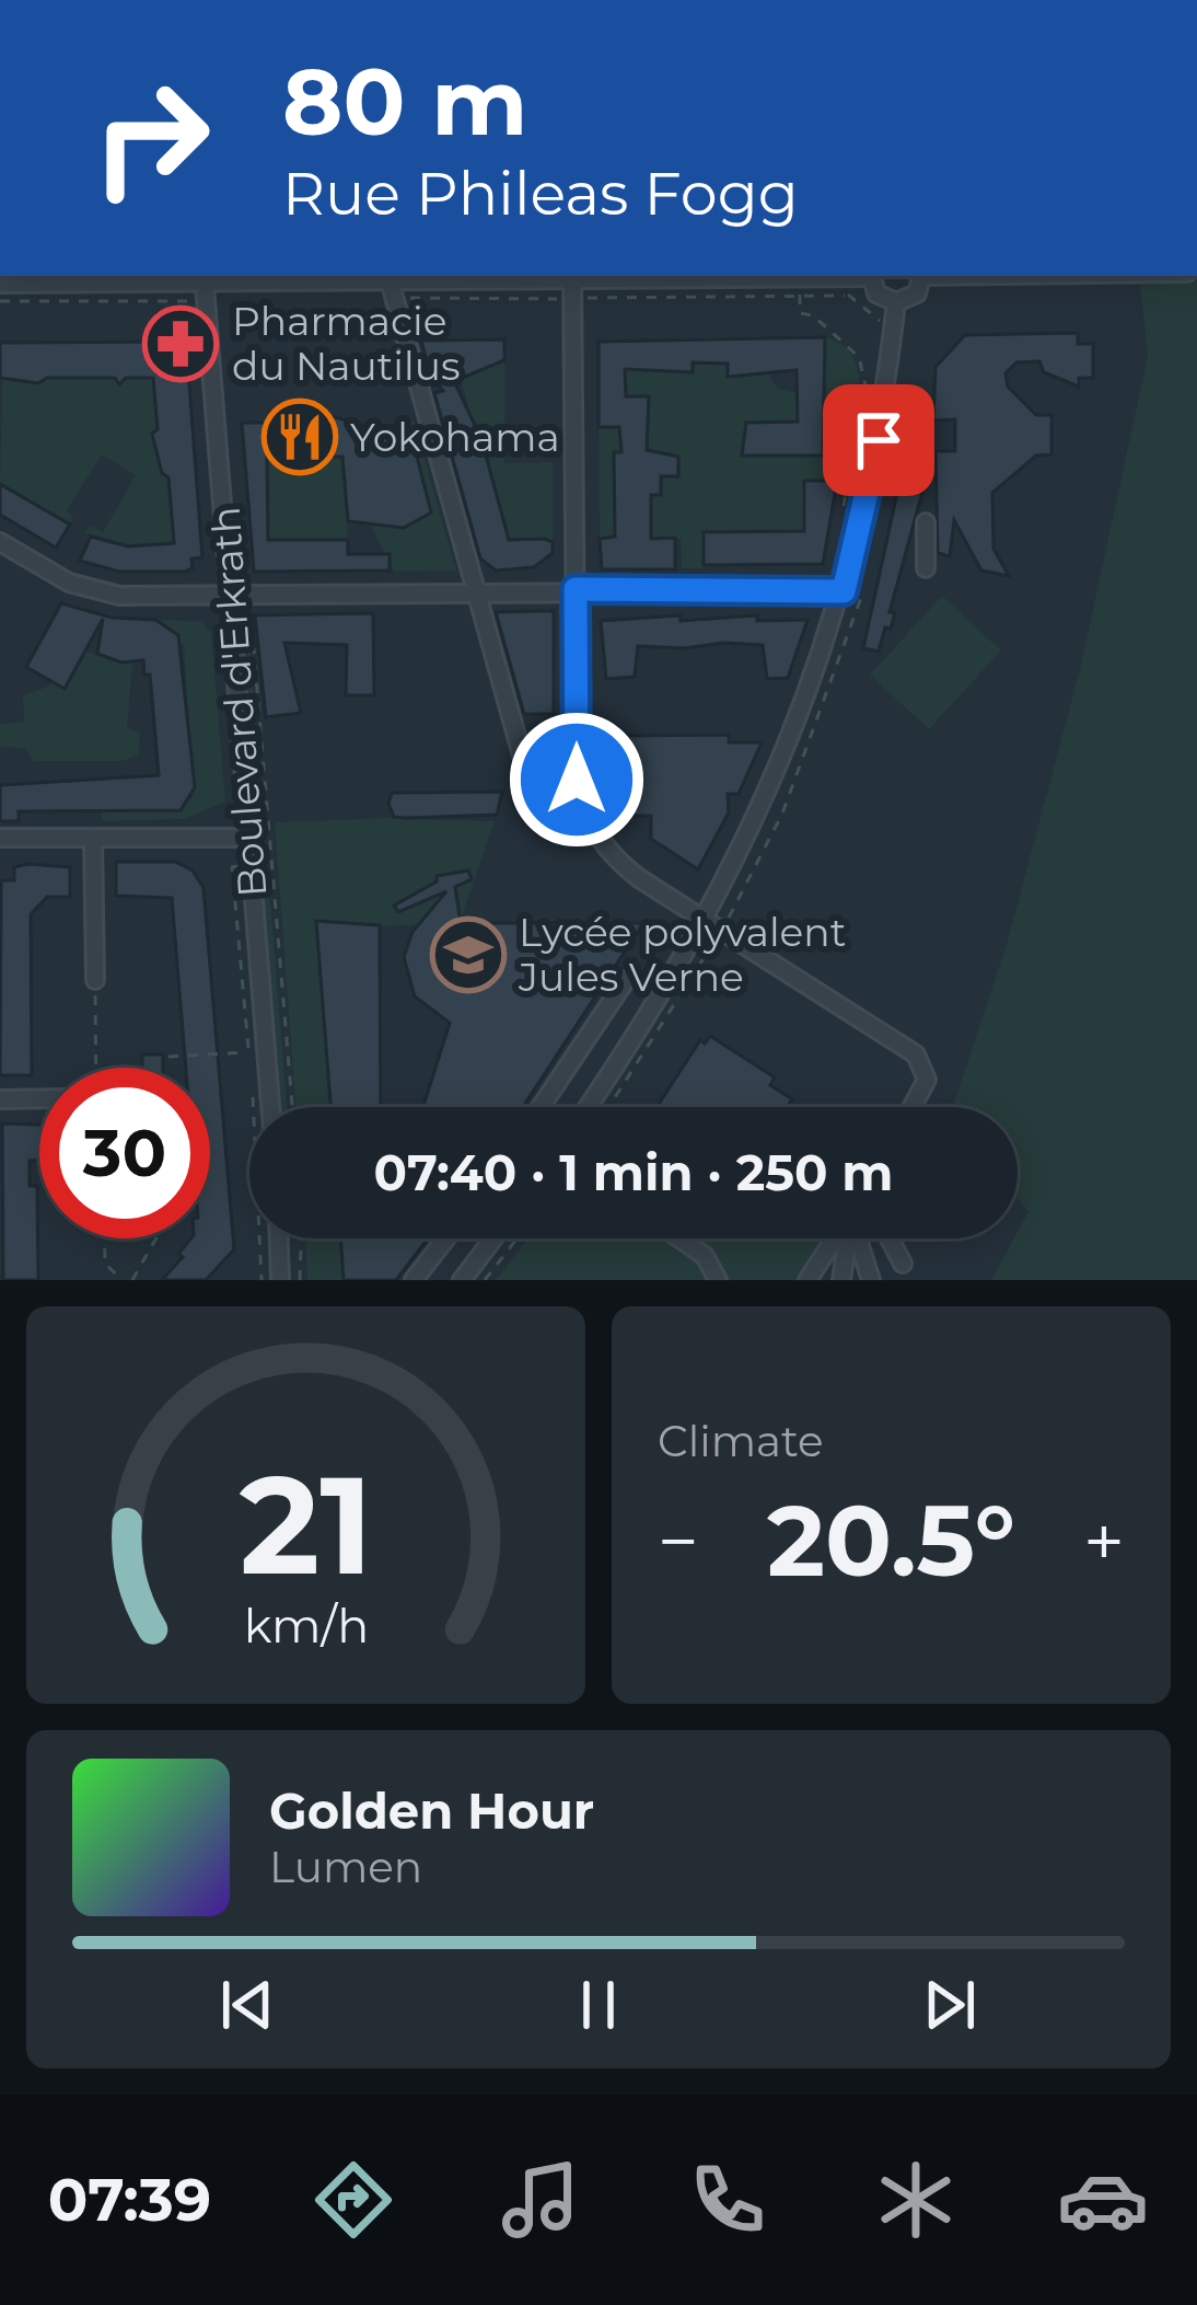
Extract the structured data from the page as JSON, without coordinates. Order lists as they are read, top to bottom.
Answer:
{
  "streets": {
    "street": ["Boulevard d'Erkrath"]
  },
  "places": {
    "pharmacy": ["Pharmacie du Nautilus"],
    "restaurant": ["Yokohama"],
    "school or university": ["Lycée polyvalent Jules Verne"]
  },
  "page": {
    "turn": ["80 m", "Rue Phileas Fogg"],
    "limit": "30",
    "trip": "07:40 · 1 min · 250 m",
    "tile": "Climate",
    "heat": ["−", "20.5°", "+"],
    "song": ["Golden Hour", "Lumen"],
    "tabs": "07:39",
    "gauge": ["21", "km/h"]
  }
}
